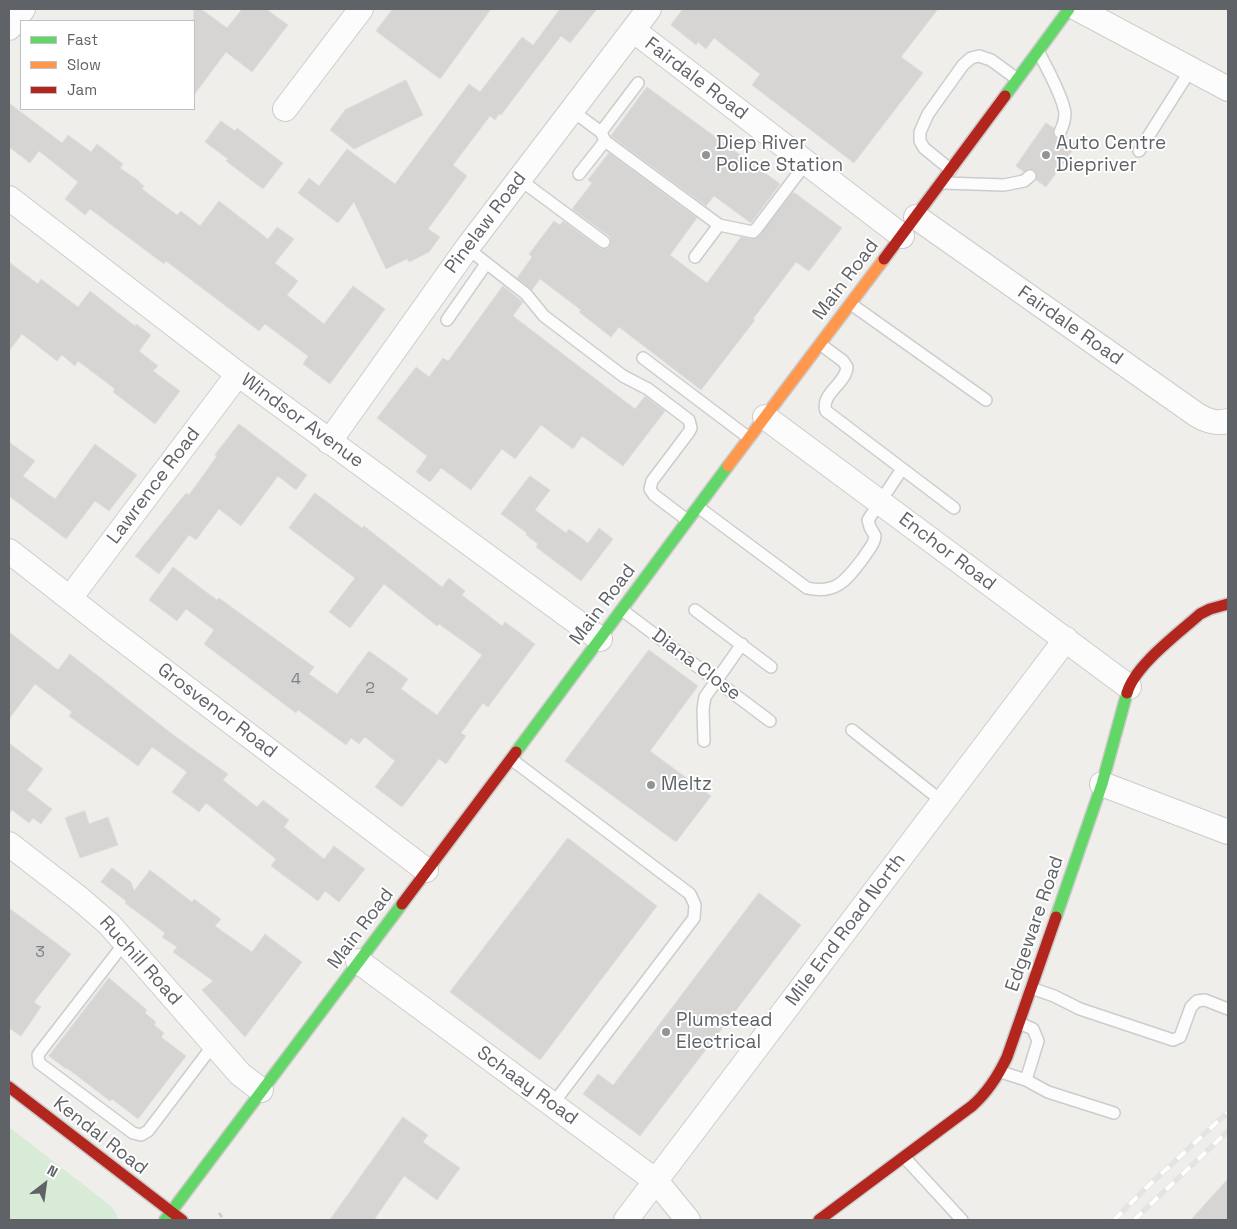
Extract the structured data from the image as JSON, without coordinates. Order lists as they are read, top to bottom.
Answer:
{
  "streets": {
    "main road": ["Main Road", "Edgeware Road", "Kendal Road"],
    "street": [
      "Fairdale Road",
      "Pinelaw Road",
      "Windsor Avenue",
      "Lawrence Road",
      "Enchor Road",
      "Grosvenor Road",
      "Mile End Road North",
      "Ruchill Road",
      "Schaay Road"
    ],
    "lane": ["Diana Close"]
  },
  "crossings": [
    ["Fairdale Road", "Pinelaw Road"],
    ["Fairdale Road", "Main Road"],
    ["Pinelaw Road", "Windsor Avenue"],
    ["Main Road", "Windsor Avenue"],
    ["Main Road", "Enchor Road"],
    ["Main Road", "Diana Close"],
    ["Main Road", "Grosvenor Road"],
    ["Main Road", "Ruchill Road"],
    ["Main Road", "Schaay Road"],
    ["Main Road", "Kendal Road"],
    ["Windsor Avenue", "Lawrence Road"],
    ["Lawrence Road", "Grosvenor Road"],
    ["Enchor Road", "Edgeware Road"],
    ["Enchor Road", "Mile End Road North"],
    ["Mile End Road North", "Schaay Road"]
  ],
  "places": [
    "Diep River Police Station",
    "Auto Centre Diepriver",
    "Meltz",
    "Plumstead Electrical"
  ],
  "house_numbers": ["4", "2", "3"],
  "legend": ["Fast", "Slow", "Jam"],
  "north": "top right"
}
